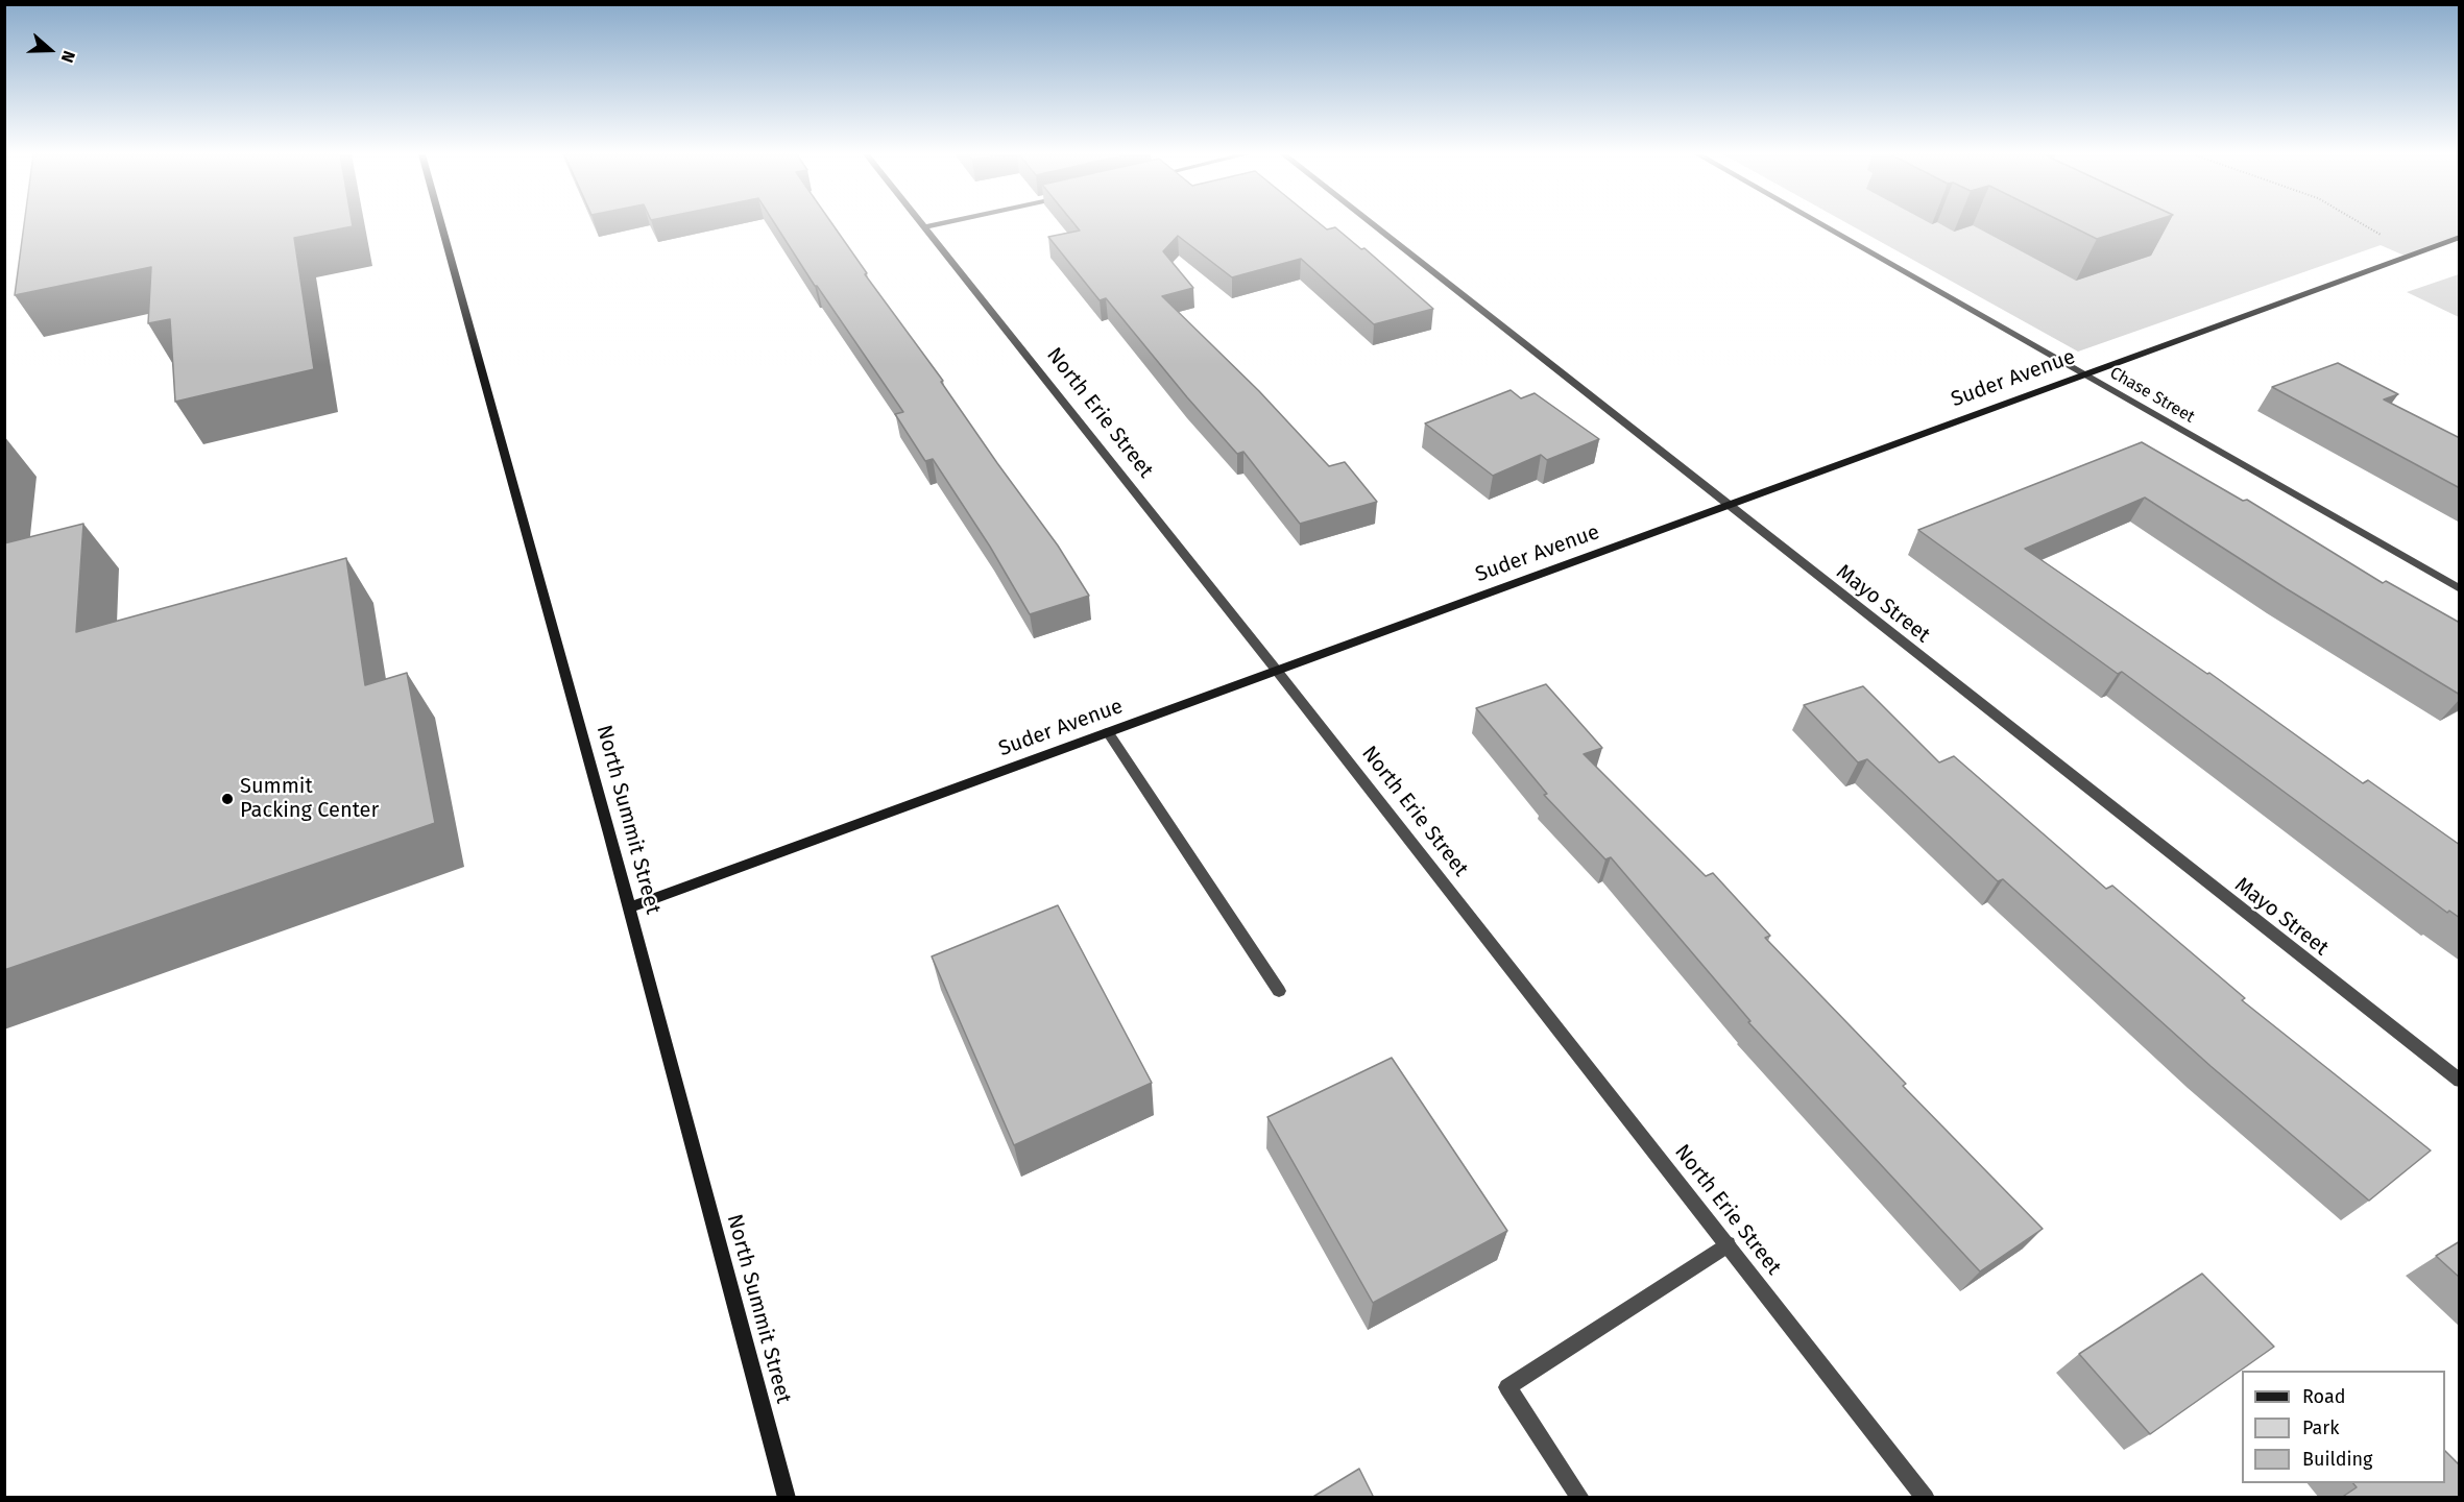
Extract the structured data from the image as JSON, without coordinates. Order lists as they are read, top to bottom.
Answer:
{
  "streets": {
    "street": [
      "Suder Avenue",
      "Chase Street",
      "North Erie Street",
      "Mayo Street",
      "North Summit Street"
    ]
  },
  "crossings": [
    ["Suder Avenue", "Chase Street"],
    ["Suder Avenue", "North Erie Street"],
    ["Suder Avenue", "Mayo Street"],
    ["Suder Avenue", "North Summit Street"]
  ],
  "places": ["Summit Packing Center"],
  "legend": ["Road", "Park", "Building"],
  "north": "right"
}
